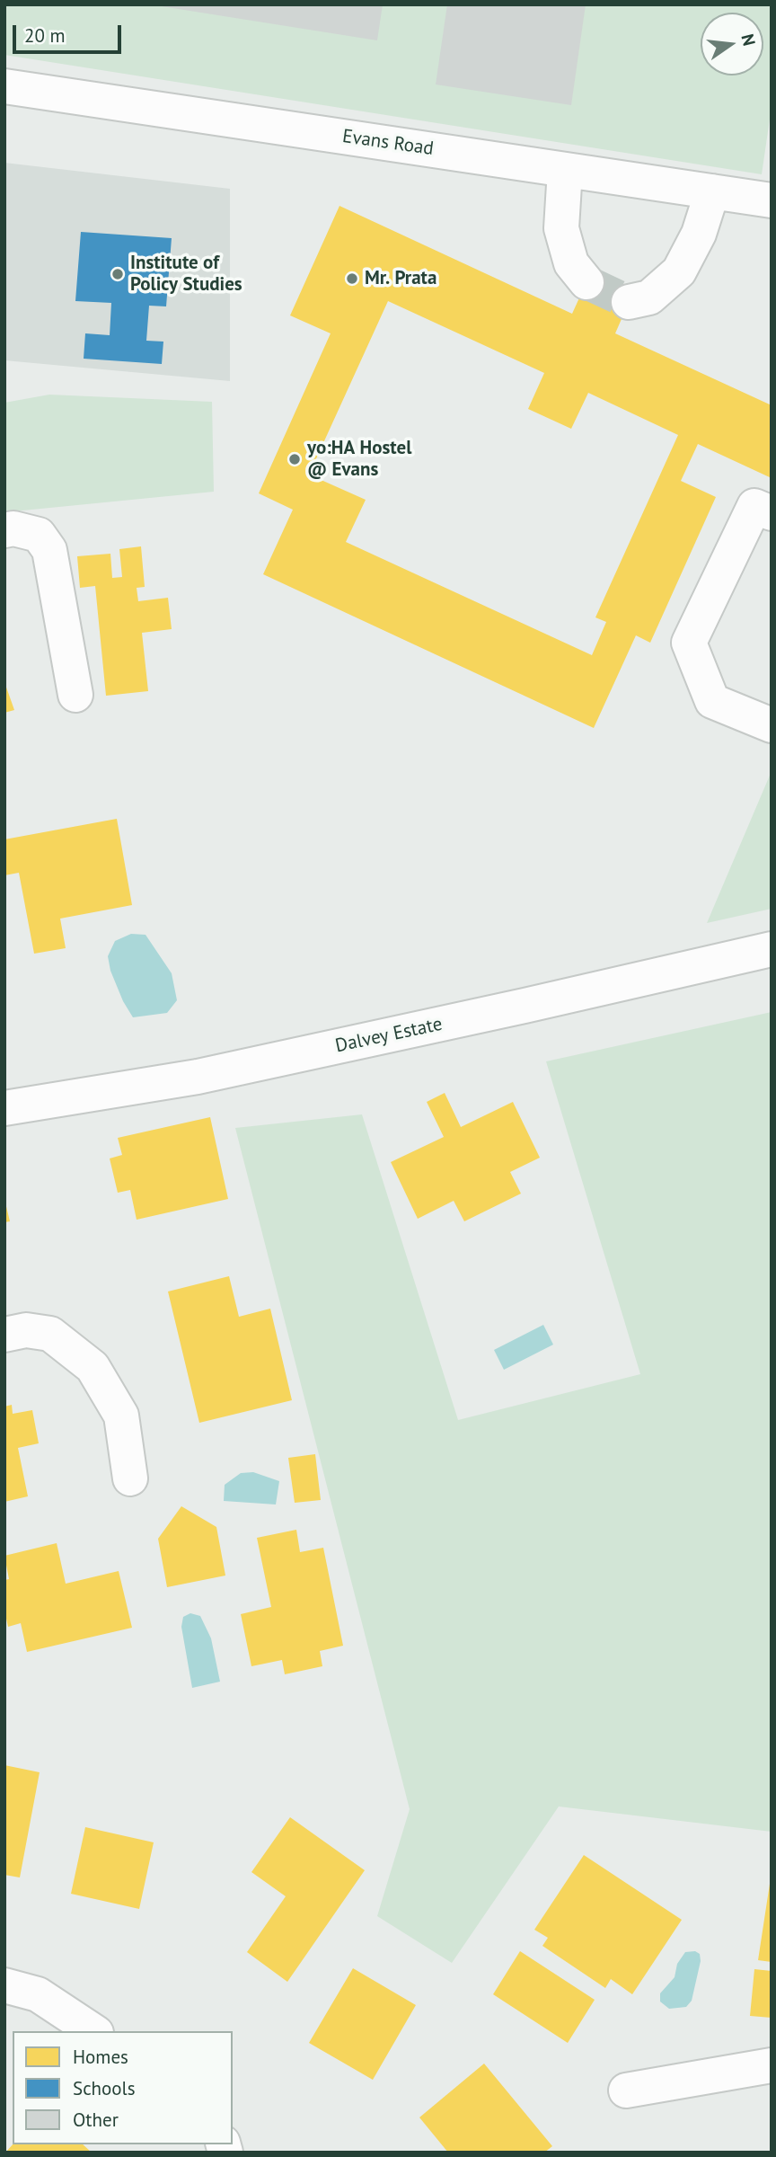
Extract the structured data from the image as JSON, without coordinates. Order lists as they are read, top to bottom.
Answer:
{
  "streets": {
    "street": ["Evans Road", "Dalvey Estate"]
  },
  "places": ["Institute of Policy Studies", "Mr. Prata", "yo:HA Hostel @ Evans"],
  "legend": ["Homes", "Schools", "Other"],
  "scale_bar": "20 m",
  "north": "right"
}
